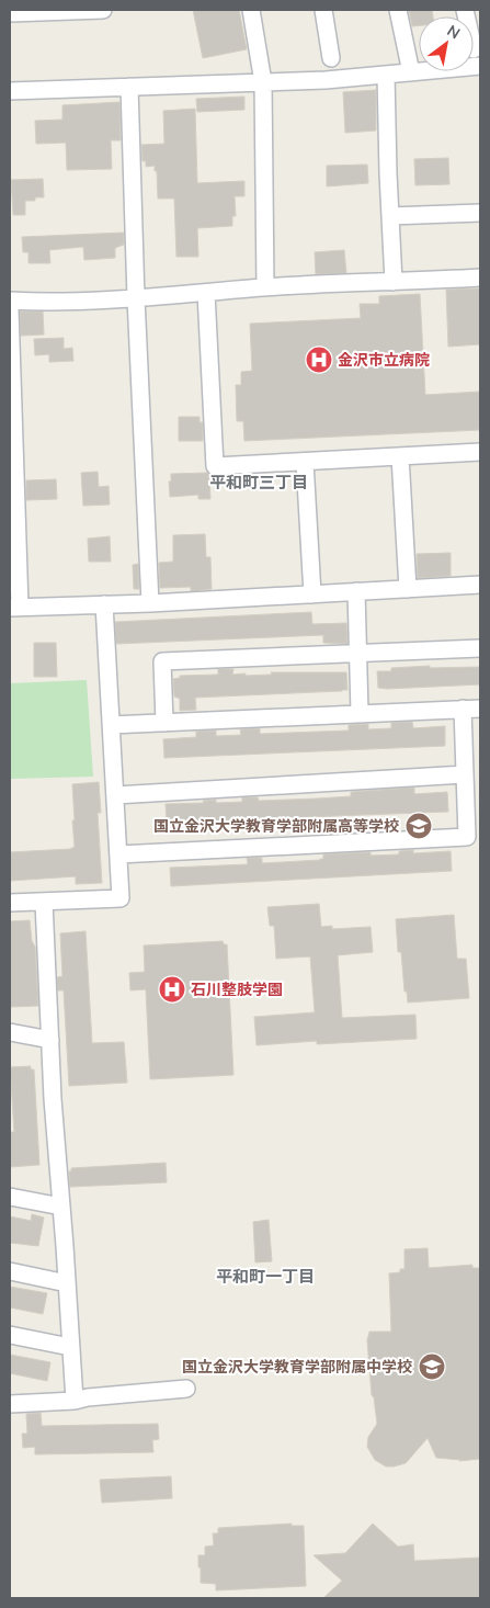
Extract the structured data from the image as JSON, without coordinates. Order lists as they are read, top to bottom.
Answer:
{
  "districts": ["平和町三丁目", "平和町一丁目"],
  "places": {
    "hospital": ["金沢市立病院", "石川整肢学園"],
    "school or university": ["国立金沢大学教育学部附属高等学校", "国立金沢大学教育学部附属中学校"]
  },
  "north": "top right"
}
